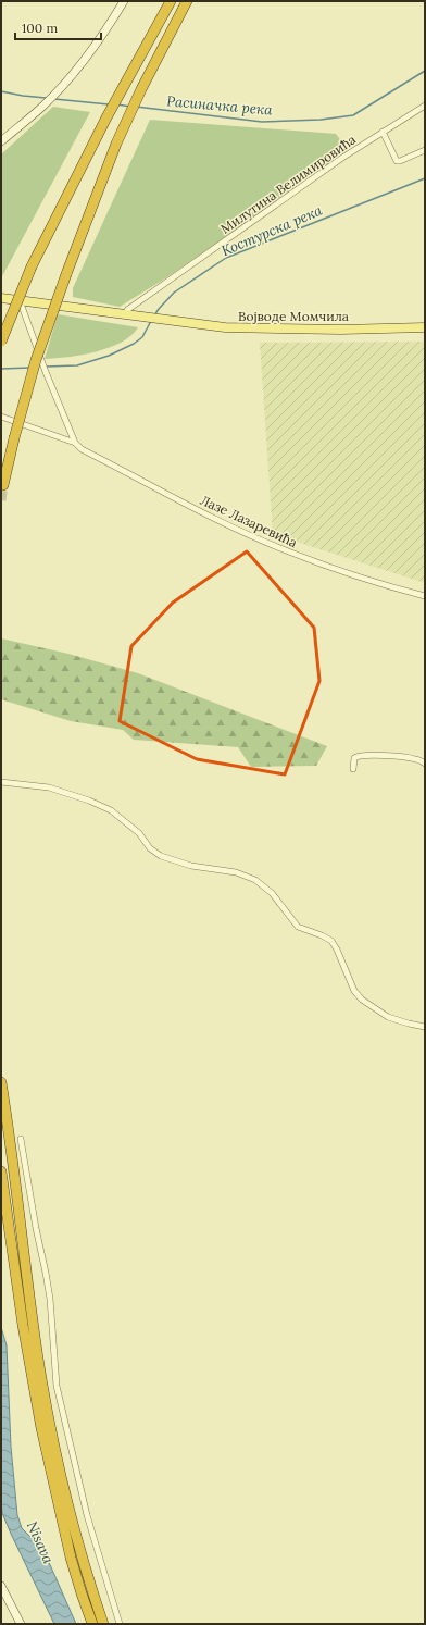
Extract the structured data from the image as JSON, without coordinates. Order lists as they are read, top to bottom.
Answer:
{
  "streets": {
    "main road": ["Војводе Момчила"],
    "street": ["Милутина Велимировића", "Лазе Лазаревића"]
  },
  "crossings": [
    ["Милутина Велимировића", "Војводе Момчила"]
  ],
  "water": ["Расиначка река", "Костурска река", "Nisava"],
  "scale_bar": "100 m"
}
